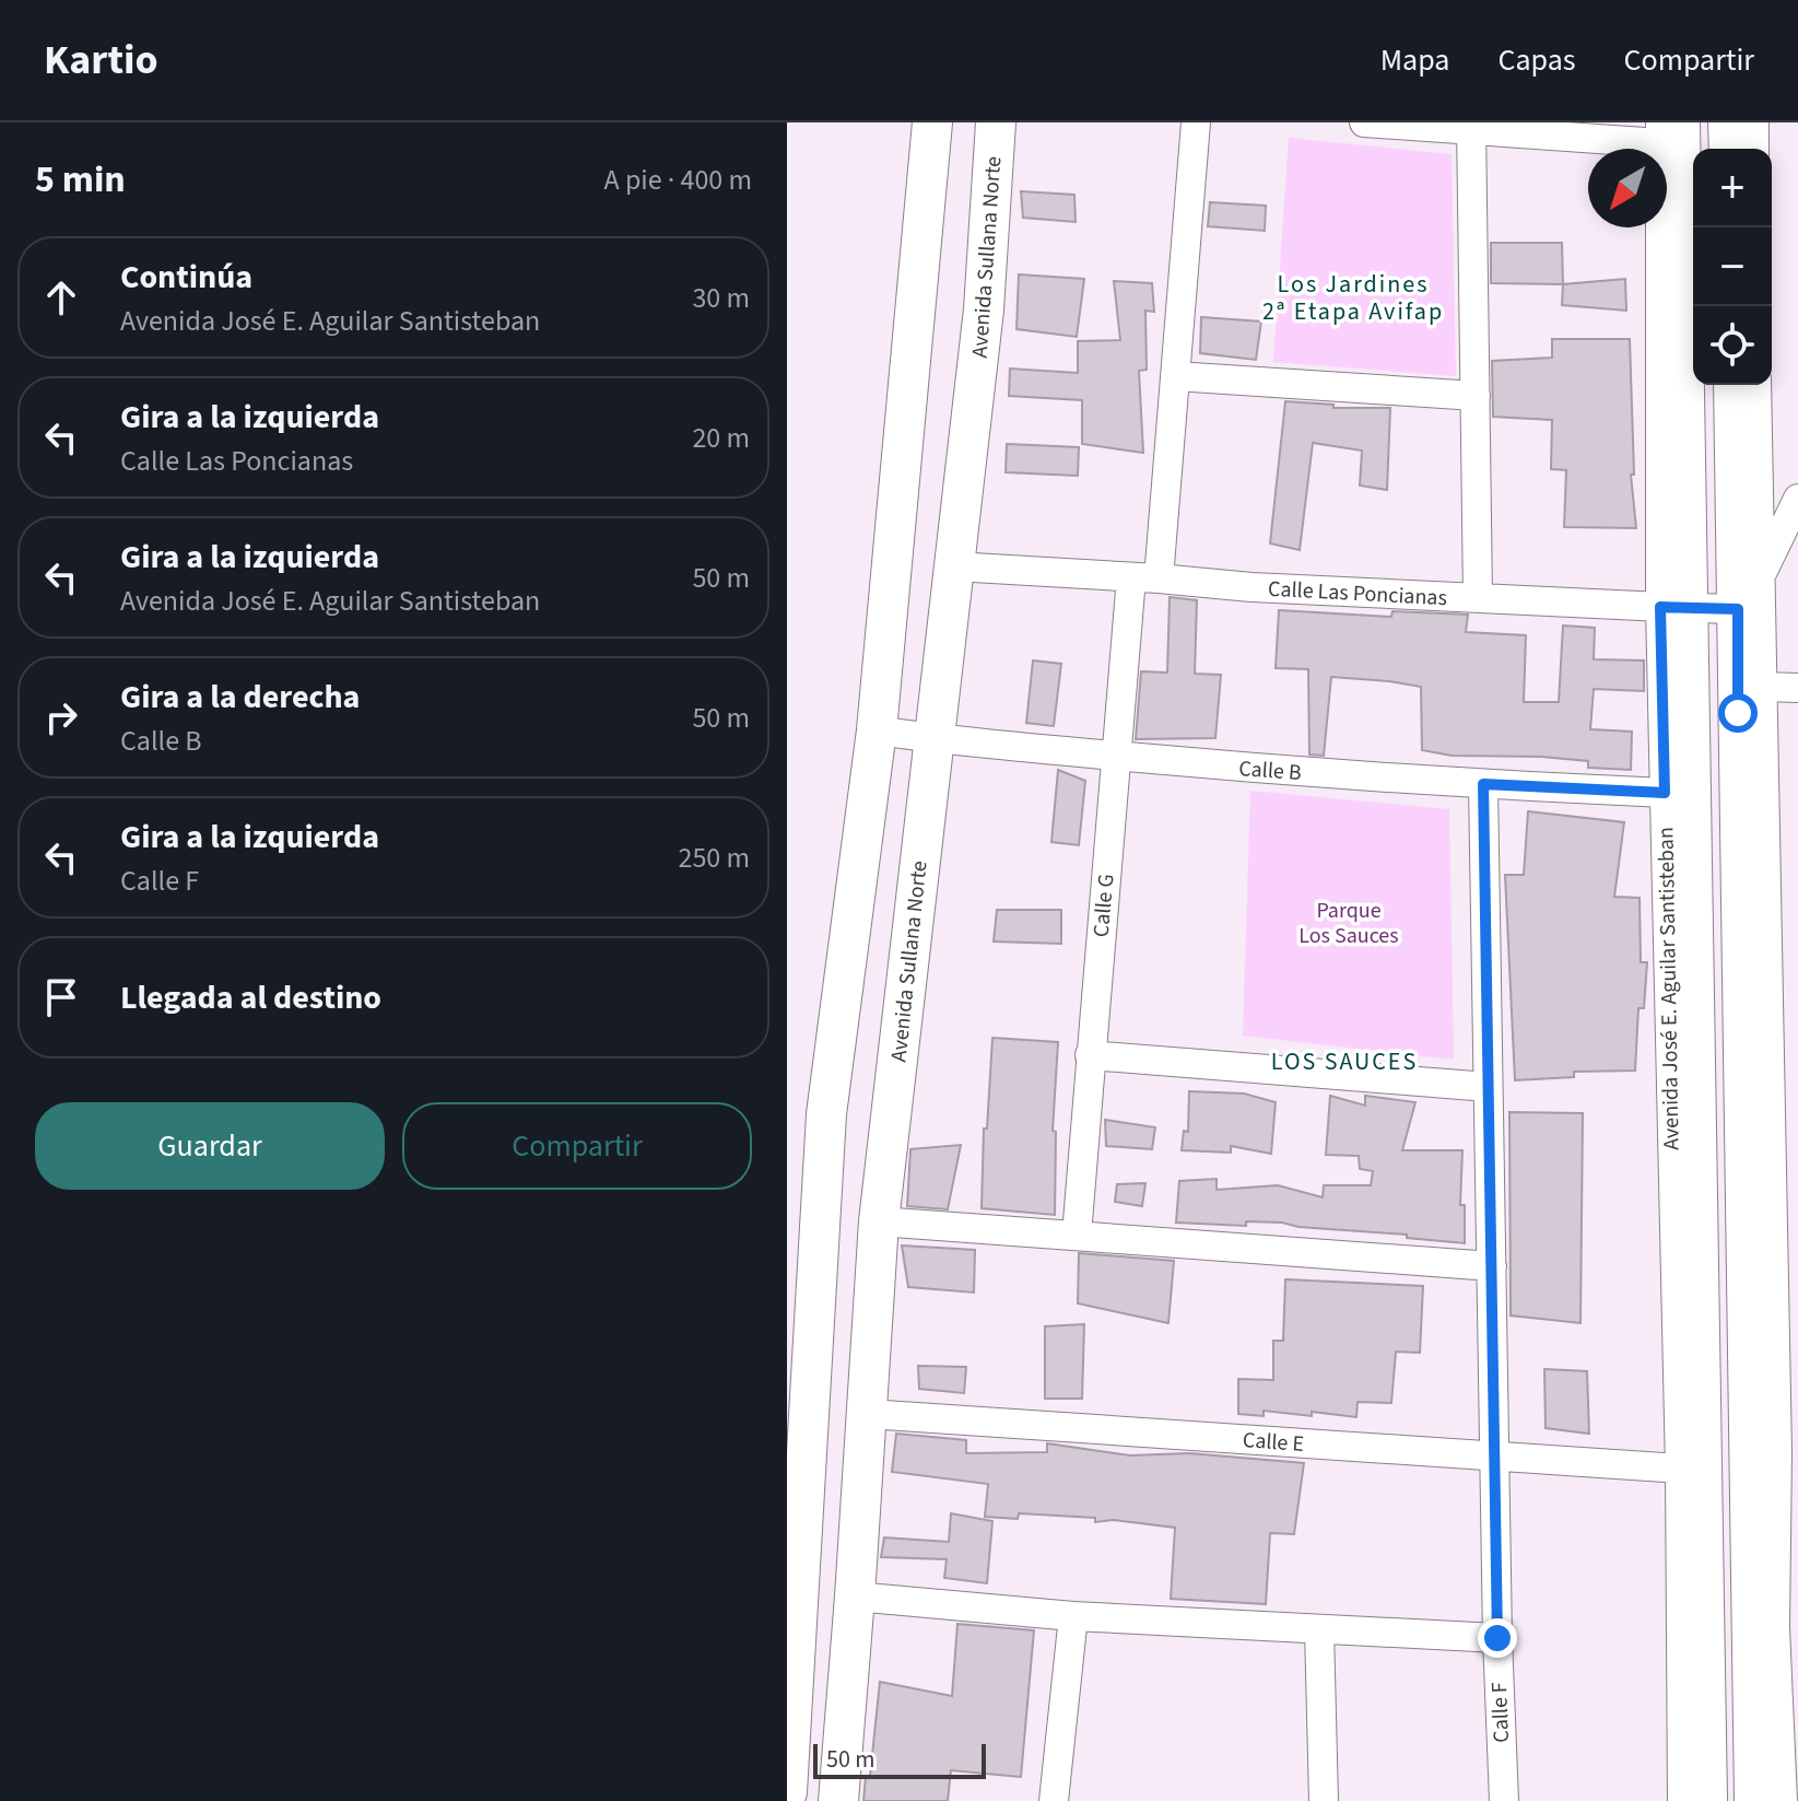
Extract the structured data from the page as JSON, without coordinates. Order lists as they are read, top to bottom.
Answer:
{
  "streets": {
    "main road": ["Avenida Sullana Norte", "Avenida José E. Aguilar Santisteban"],
    "street": [
      "Calle Las Poncianas",
      "Calle B",
      "Calle G",
      "Calle E",
      "Calle F"
    ]
  },
  "crossings": [
    ["Avenida Sullana Norte", "Calle Las Poncianas"],
    ["Avenida Sullana Norte", "Calle B"],
    ["Avenida Sullana Norte", "Calle E"],
    ["Calle Las Poncianas", "Calle G"],
    ["Calle Las Poncianas", "Avenida José E. Aguilar Santisteban"],
    ["Calle B", "Calle G"],
    ["Calle B", "Avenida José E. Aguilar Santisteban"],
    ["Calle B", "Calle F"],
    ["Avenida José E. Aguilar Santisteban", "Calle E"],
    ["Calle E", "Calle F"]
  ],
  "districts": ["Los Jardines 2ª Etapa Avifap", "LOS SAUCES"],
  "parks": ["Parque Los Sauces"],
  "scale_bar": "50 m",
  "north": "bottom left",
  "page": {
    "header": "Kartio",
    "nav": ["Mapa", "Capas", "Compartir"],
    "heading": ["5 min", "A pie · 400 m"],
    "map_buttons": ["+", "−"],
    "list": [
      ["Continúa", "Avenida José E. Aguilar Santisteban", "30 m"],
      ["Gira a la izquierda", "Calle Las Poncianas", "20 m"],
      ["Gira a la izquierda", "Avenida José E. Aguilar Santisteban", "50 m"],
      ["Gira a la derecha", "Calle B", "50 m"],
      ["Gira a la izquierda", "Calle F", "250 m"],
      "Llegada al destino"
    ],
    "buttons": ["Guardar", "Compartir"],
    "scale": "50 m"
  }
}
